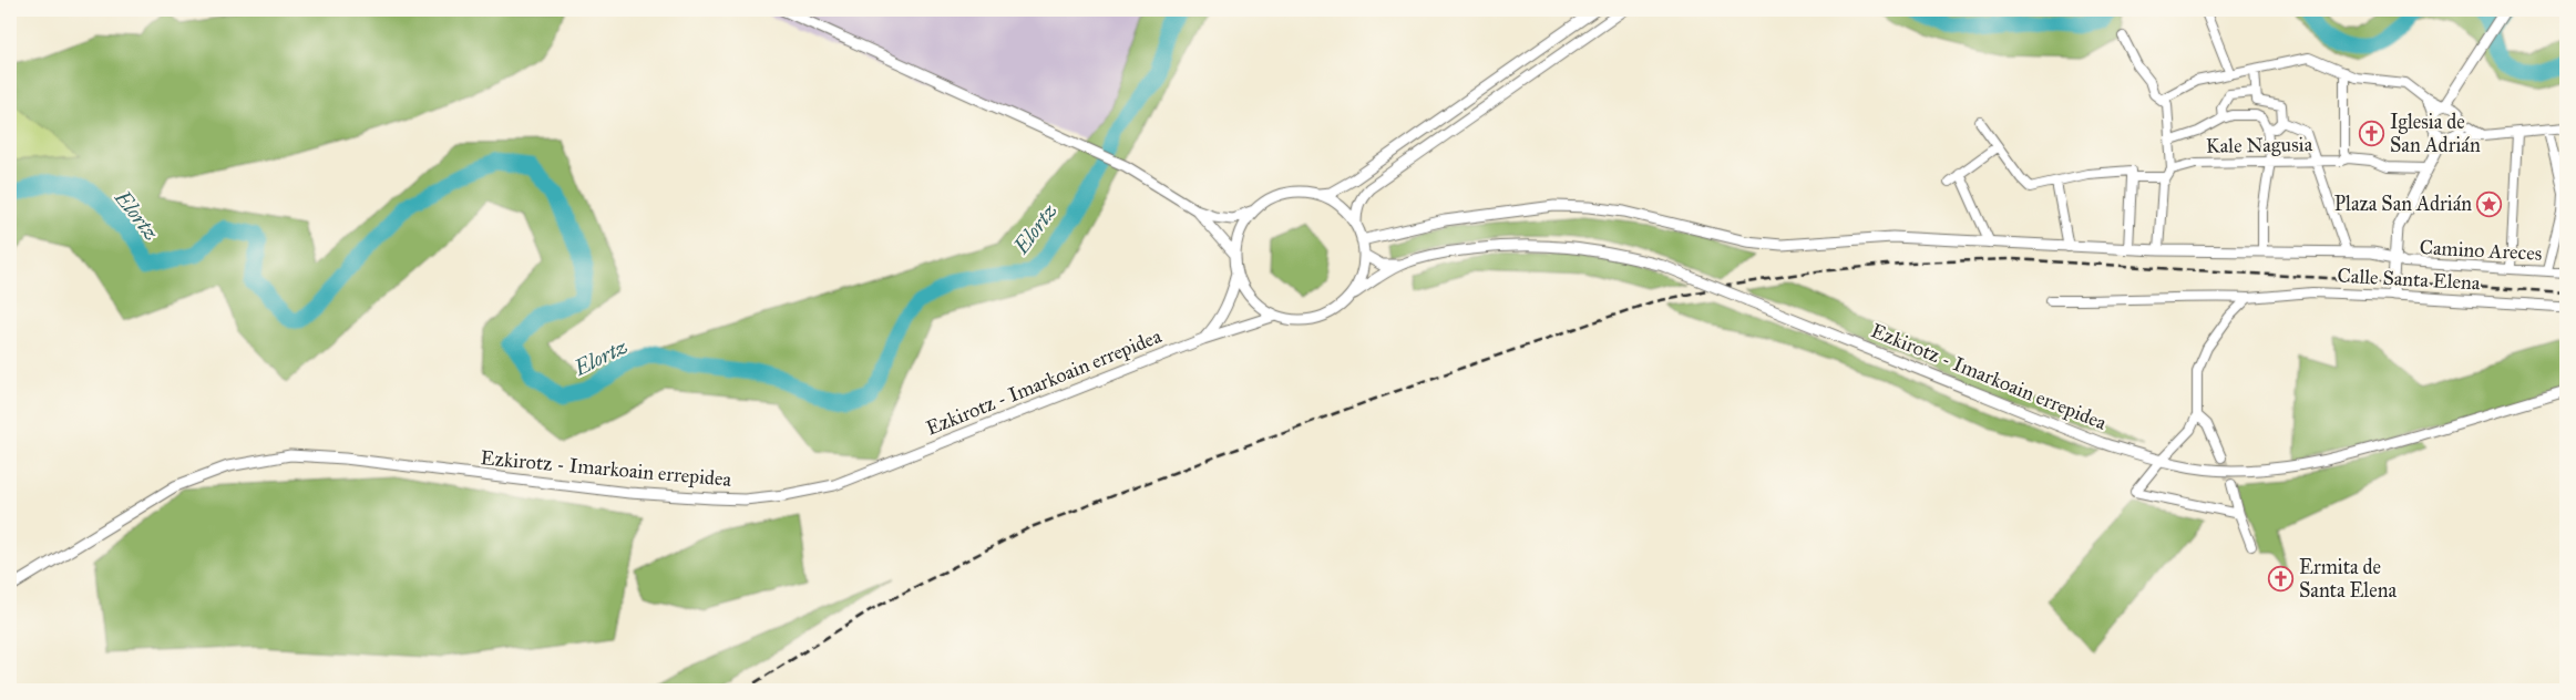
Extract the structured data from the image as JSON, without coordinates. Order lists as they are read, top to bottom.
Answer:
{
  "streets": {
    "street": [
      "Kale Nagusia",
      "Camino Areces",
      "Calle Santa Elena",
      "Ezkirotz - Imarkoain errepidea"
    ]
  },
  "water": ["Elortz"],
  "places": {
    "church": ["Iglesia de San Adrián", "Ermita de Santa Elena"],
    "place": ["Plaza San Adrián"]
  }
}
